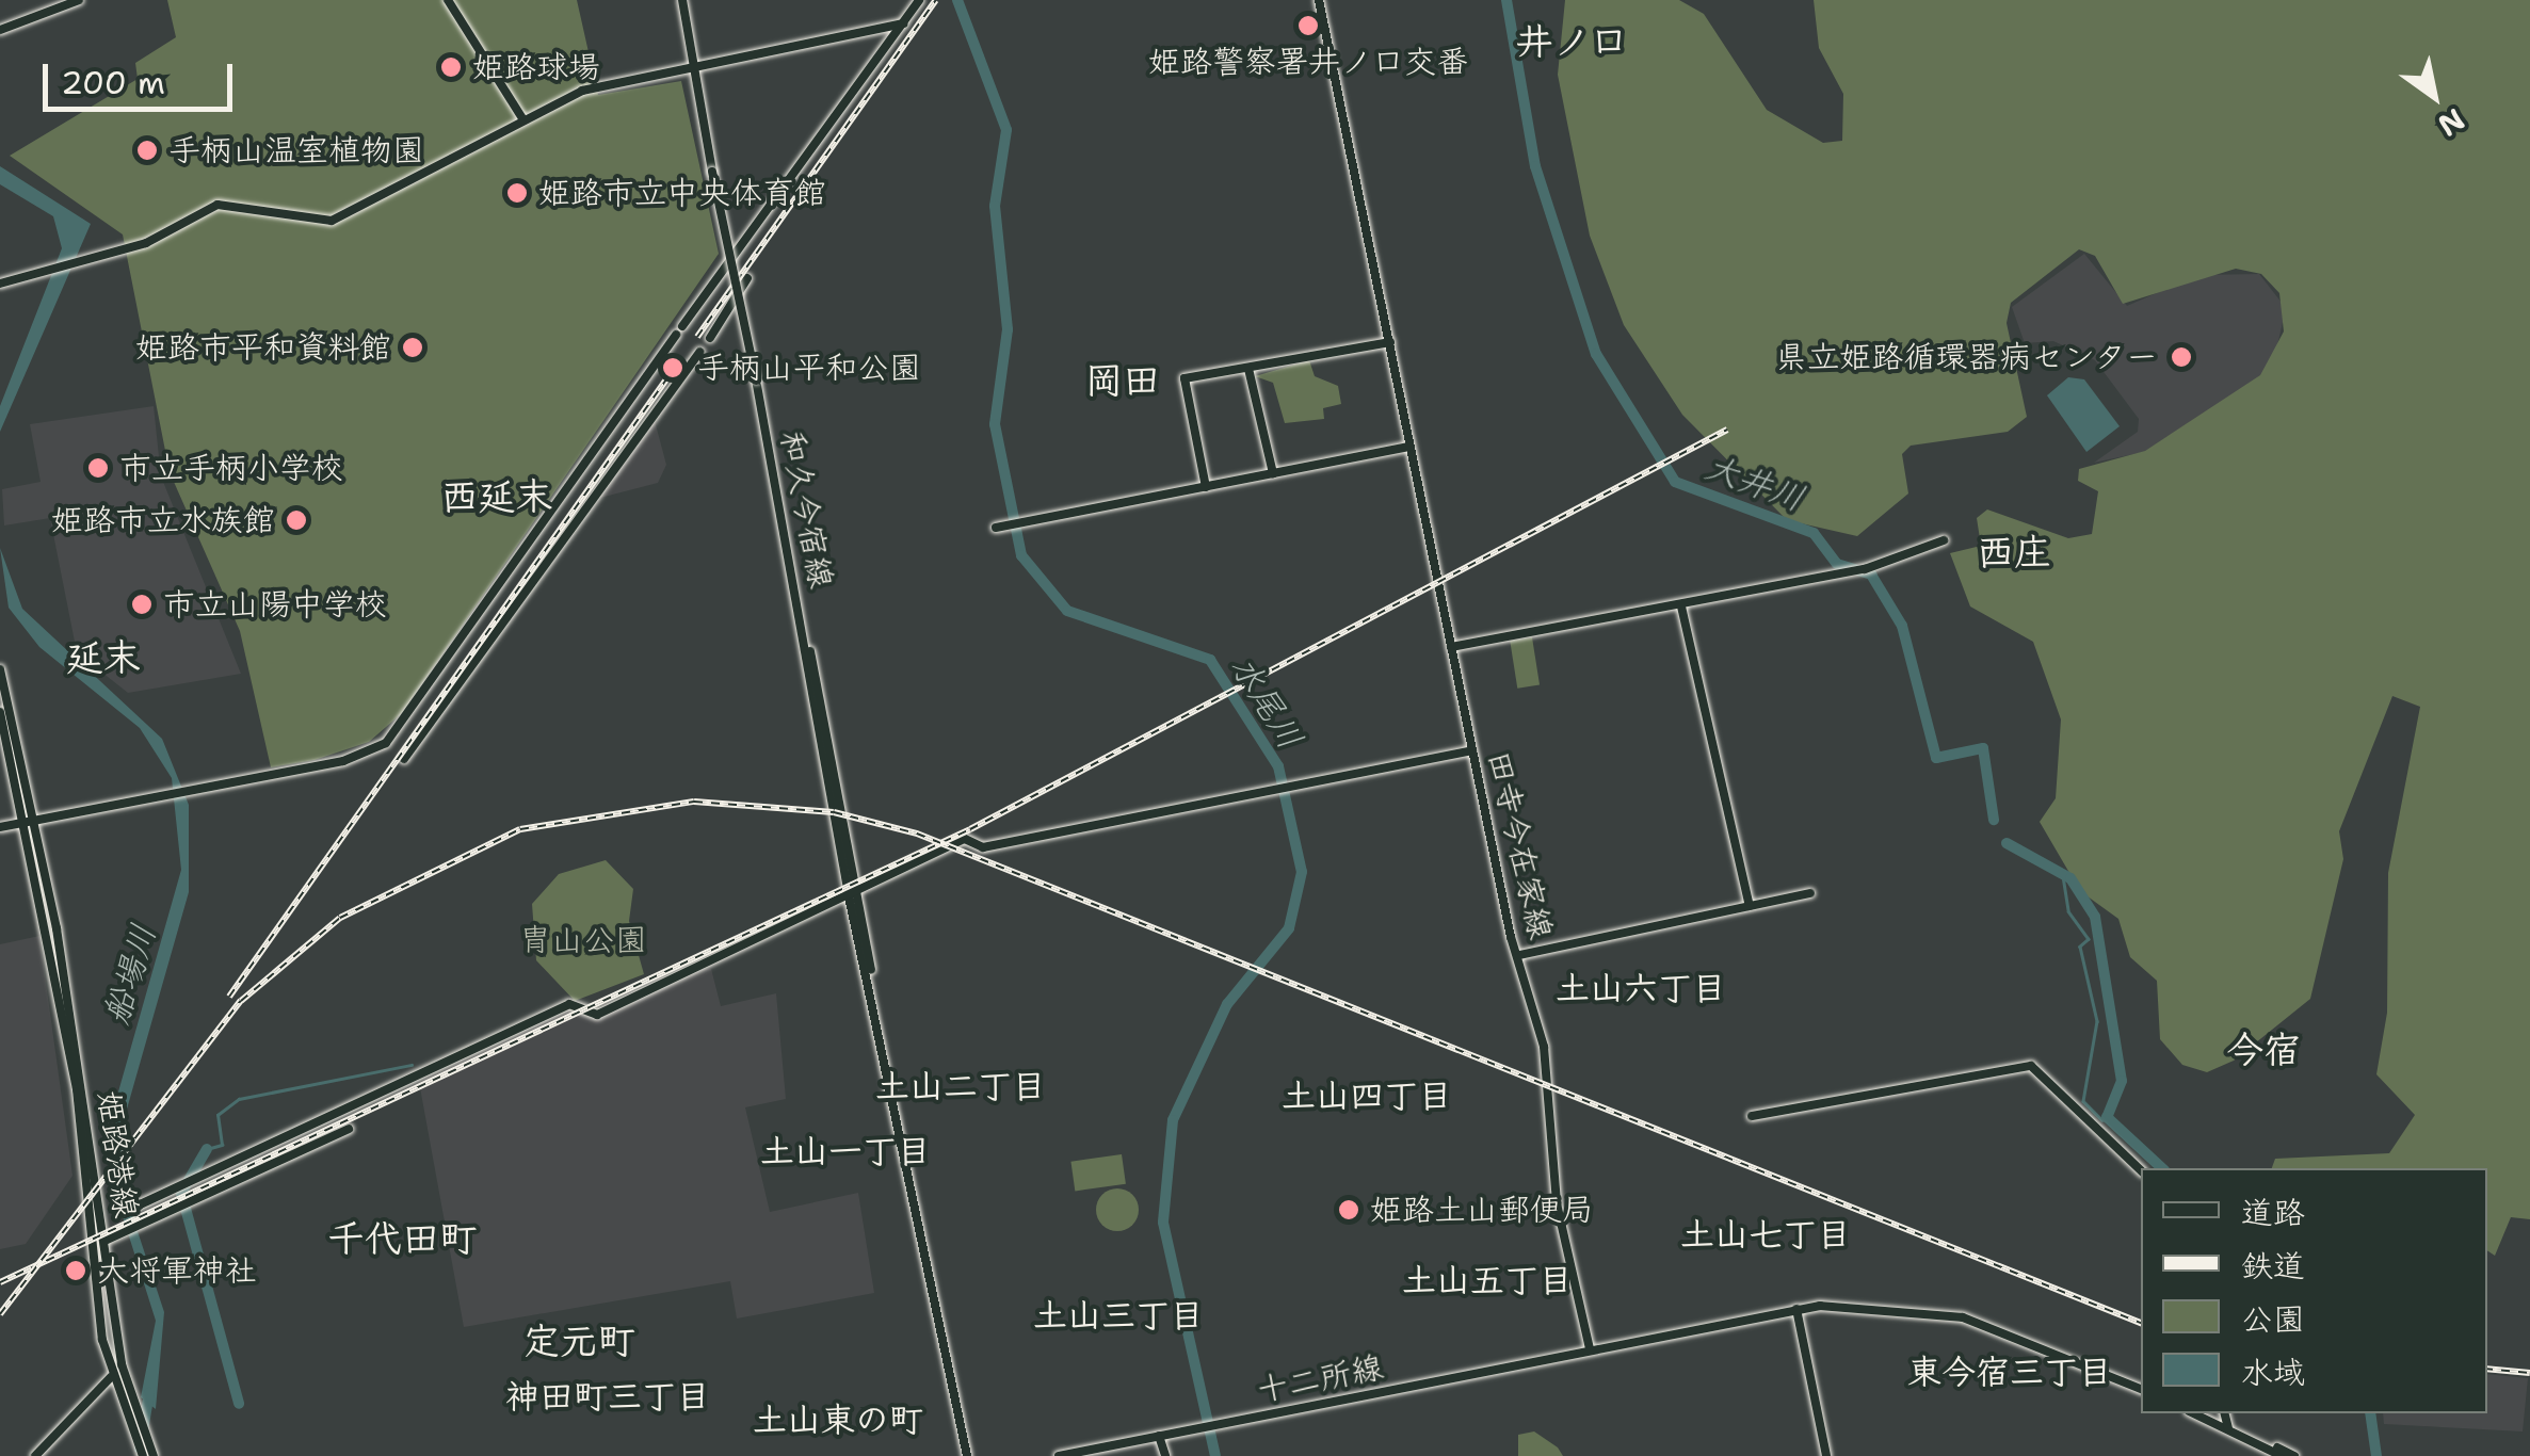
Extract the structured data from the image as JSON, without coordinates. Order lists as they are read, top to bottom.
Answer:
{
  "streets": {
    "street": [
      "和久今宿線",
      "田寺今在家線",
      "姫路港線",
      "十二所線"
    ]
  },
  "crossings": [
    ["田寺今在家線", "十二所線"]
  ],
  "districts": [
    "井ノ口",
    "岡田",
    "西延末",
    "西庄",
    "延末",
    "土山六丁目",
    "今宿",
    "土山二丁目",
    "土山四丁目",
    "土山一丁目",
    "土山七丁目",
    "千代田町",
    "土山五丁目",
    "土山三丁目",
    "定元町",
    "東今宿三丁目",
    "神田町三丁目",
    "土山東の町"
  ],
  "water": ["大井川", "水尾川", "船場川"],
  "parks": ["冑山公園"],
  "places": [
    "姫路警察署井ノ口交番",
    "姫路球場",
    "手柄山温室植物園",
    "姫路市立中央体育館",
    "姫路市平和資料館",
    "県立姫路循環器病センター",
    "手柄山平和公園",
    "市立手柄小学校",
    "姫路市立水族館",
    "市立山陽中学校",
    "姫路土山郵便局",
    "大将軍神社"
  ],
  "legend": [
    "道路",
    "鉄道",
    "公園",
    "水域"
  ],
  "scale_bar": "200 m",
  "north": "bottom right"
}
